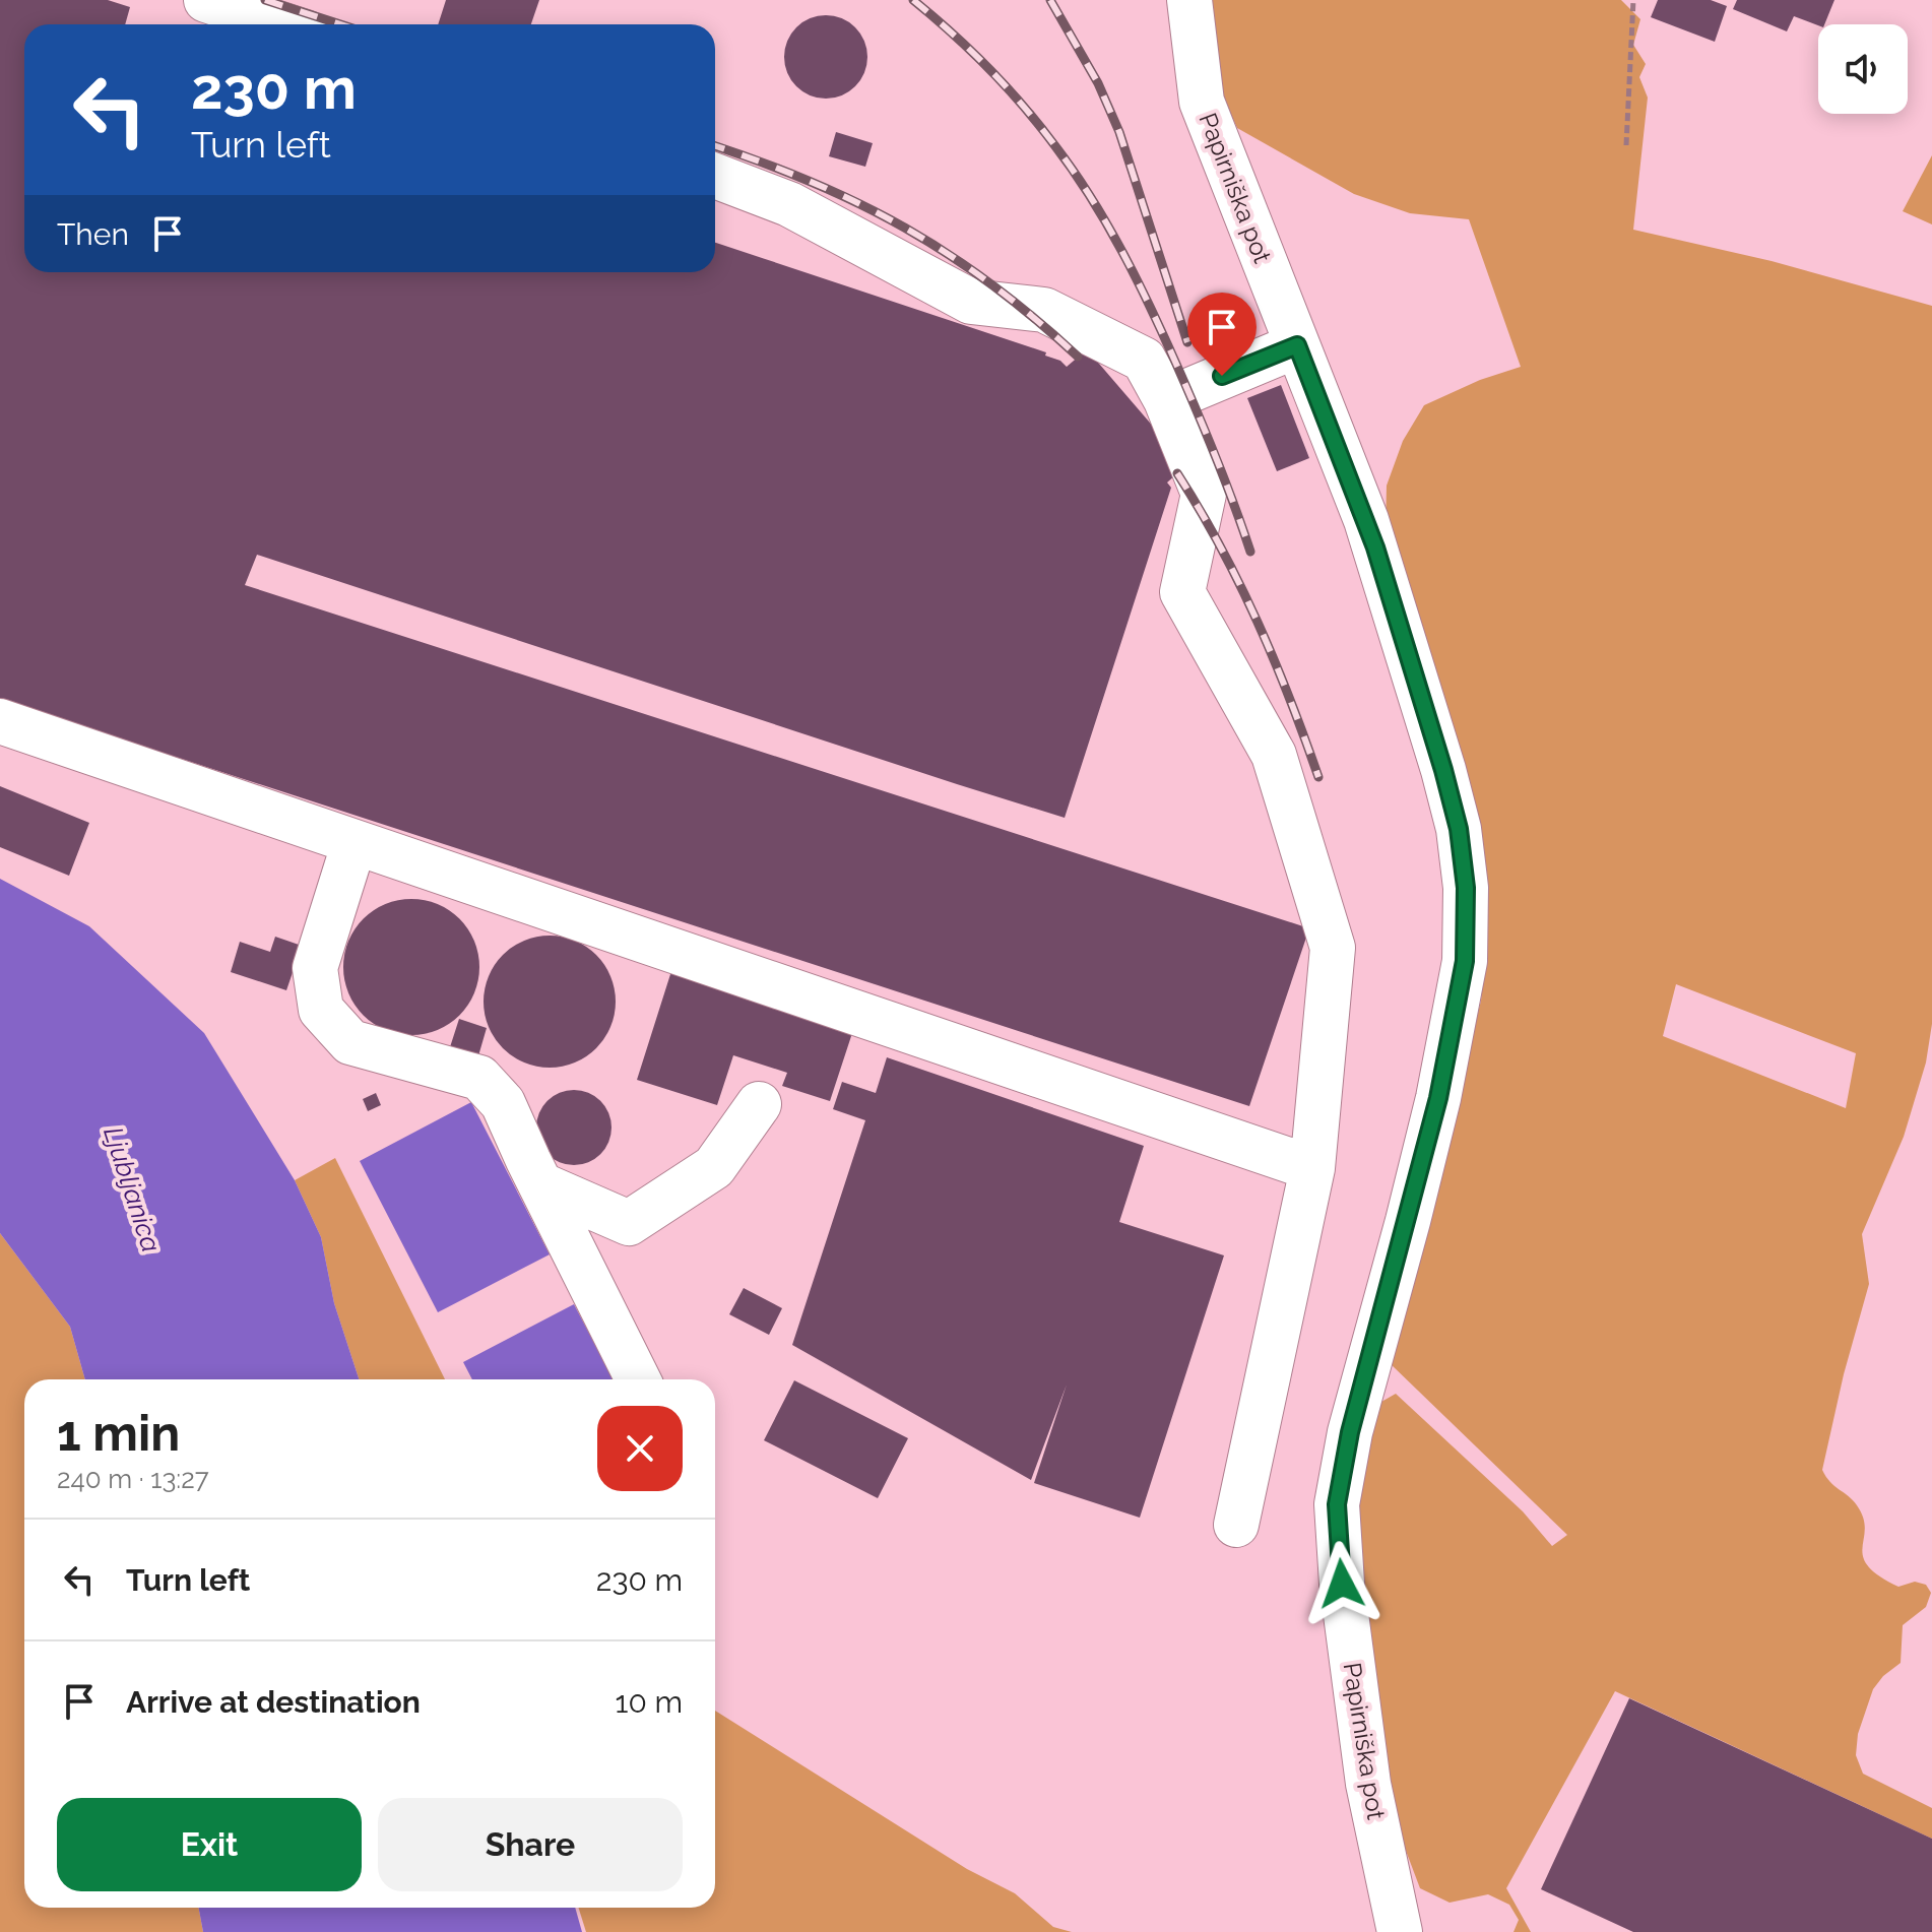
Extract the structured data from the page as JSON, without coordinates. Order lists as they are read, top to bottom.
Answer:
{
  "streets": {
    "street": ["Papirniška pot"]
  },
  "water": ["Ljubljanica"],
  "page": {
    "turn": ["230 m", "Turn left"],
    "then": "Then",
    "heading": ["1 min", "240 m · 13:27"],
    "list": [
      {
        "name": "Turn left",
        "value": "230 m"
      },
      {
        "name": "Arrive at destination",
        "value": "10 m"
      }
    ],
    "buttons": ["Exit", "Share"]
  }
}
